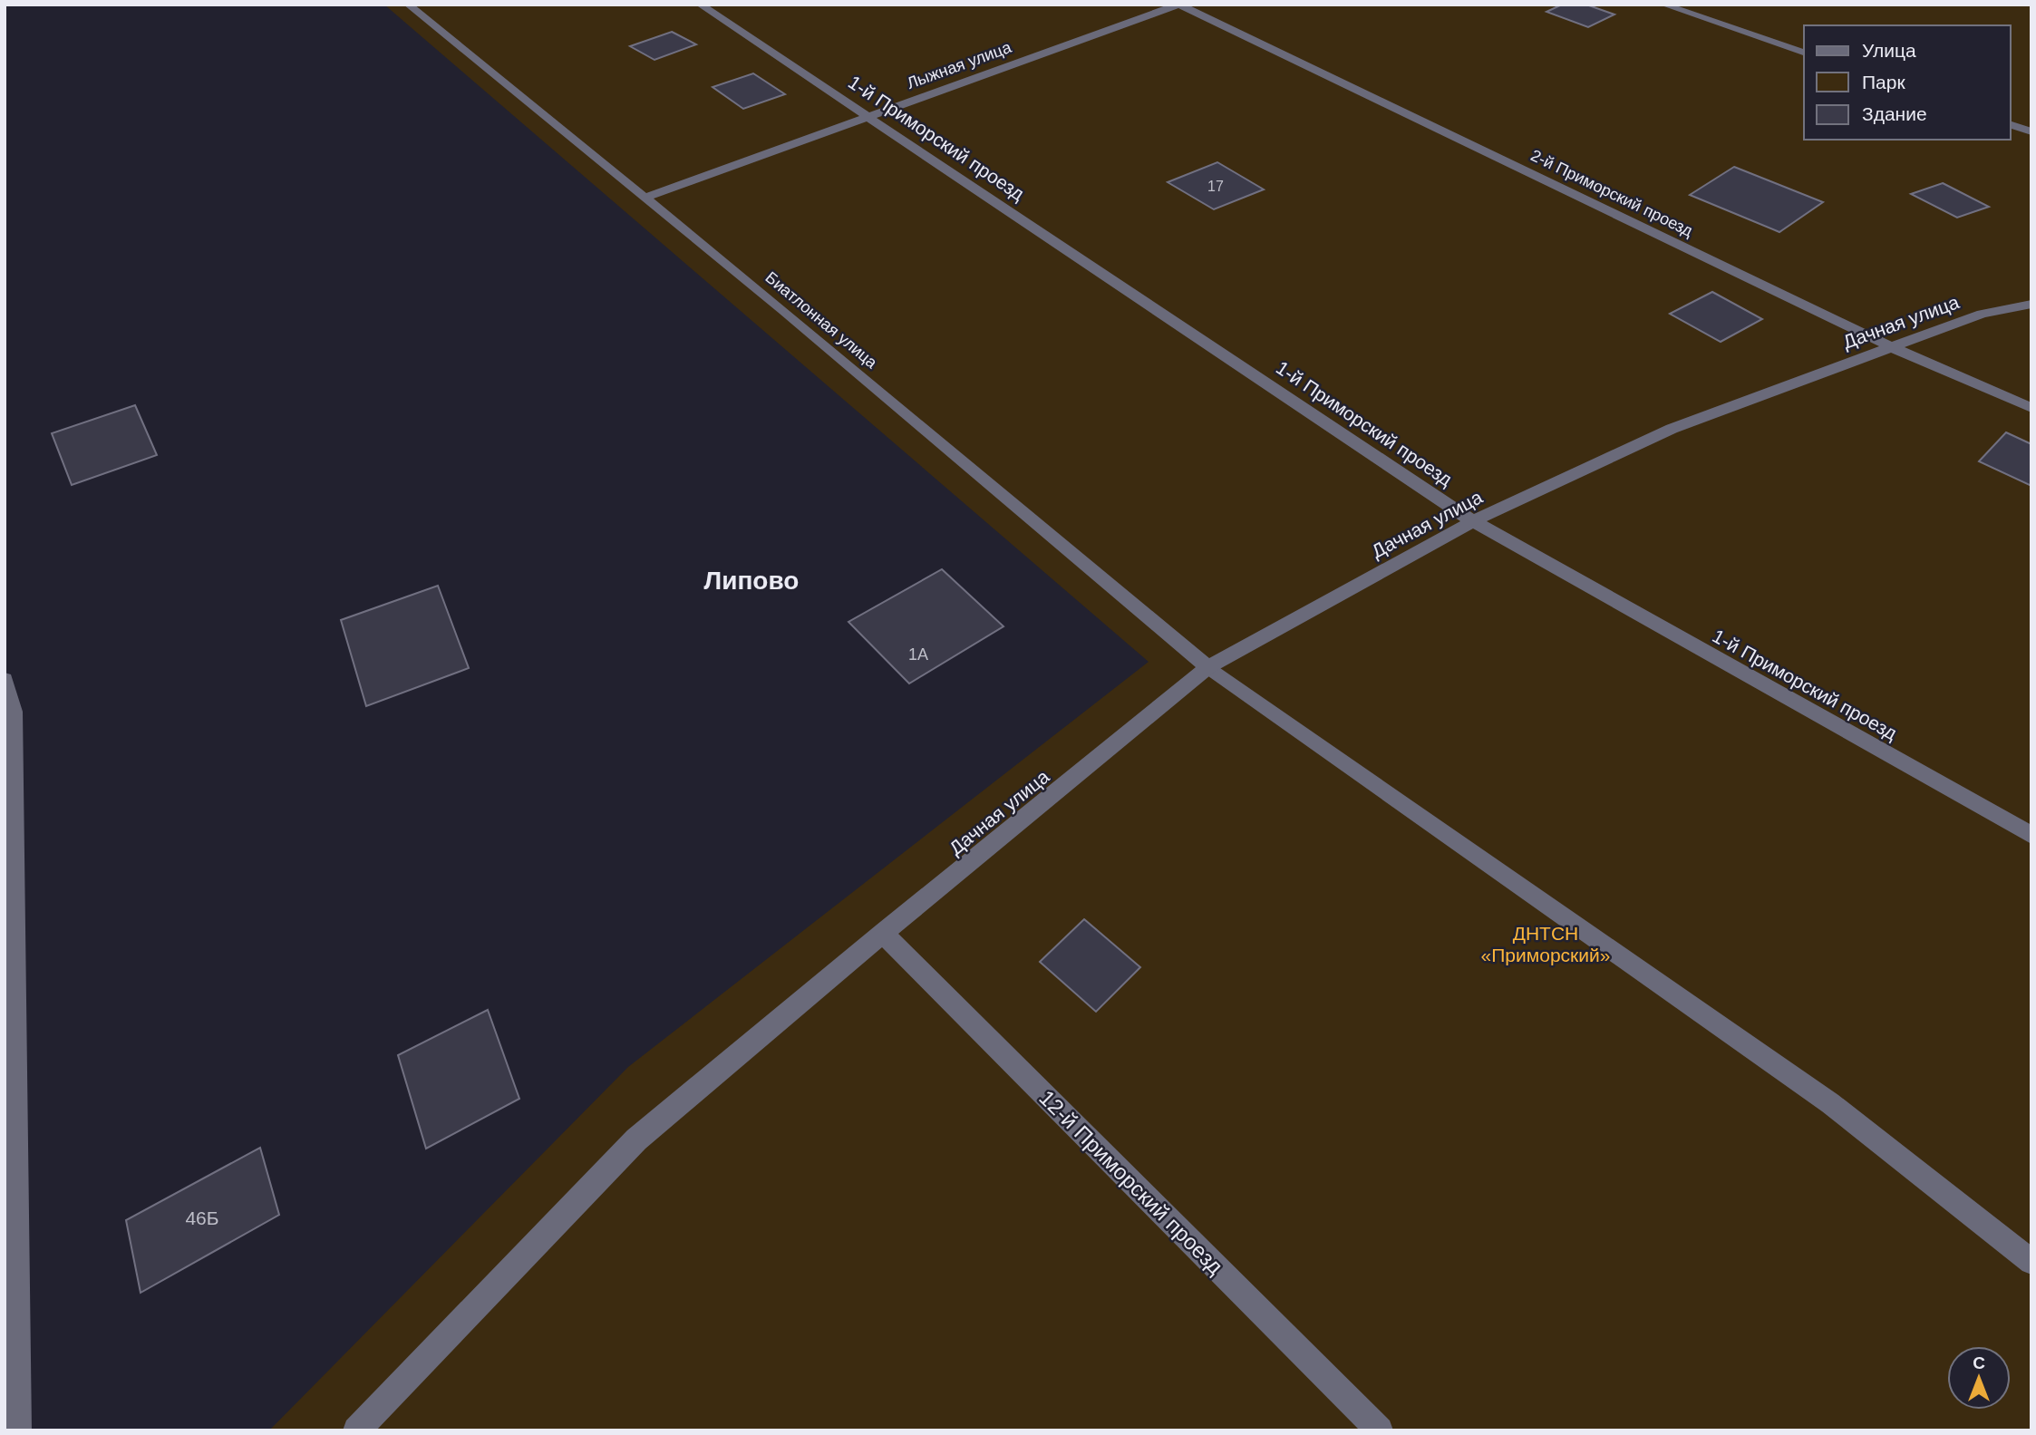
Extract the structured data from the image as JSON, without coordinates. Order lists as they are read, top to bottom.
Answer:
{
  "streets": {
    "street": [
      "Лыжная улица",
      "1-й Приморский проезд",
      "2-й Приморский проезд",
      "Биатлонная улица",
      "Дачная улица",
      "12-й Приморский проезд"
    ]
  },
  "crossings": [
    ["Лыжная улица", "1-й Приморский проезд"],
    ["Лыжная улица", "2-й Приморский проезд"],
    ["Лыжная улица", "Биатлонная улица"],
    ["1-й Приморский проезд", "Дачная улица"],
    ["2-й Приморский проезд", "Дачная улица"],
    ["Биатлонная улица", "Дачная улица"],
    ["Дачная улица", "12-й Приморский проезд"]
  ],
  "districts": ["Липово"],
  "parks": ["ДНТСН «Приморский»"],
  "house_numbers": ["17", "1А", "46Б"],
  "legend": ["Улица", "Парк", "Здание"],
  "north": "top"
}
